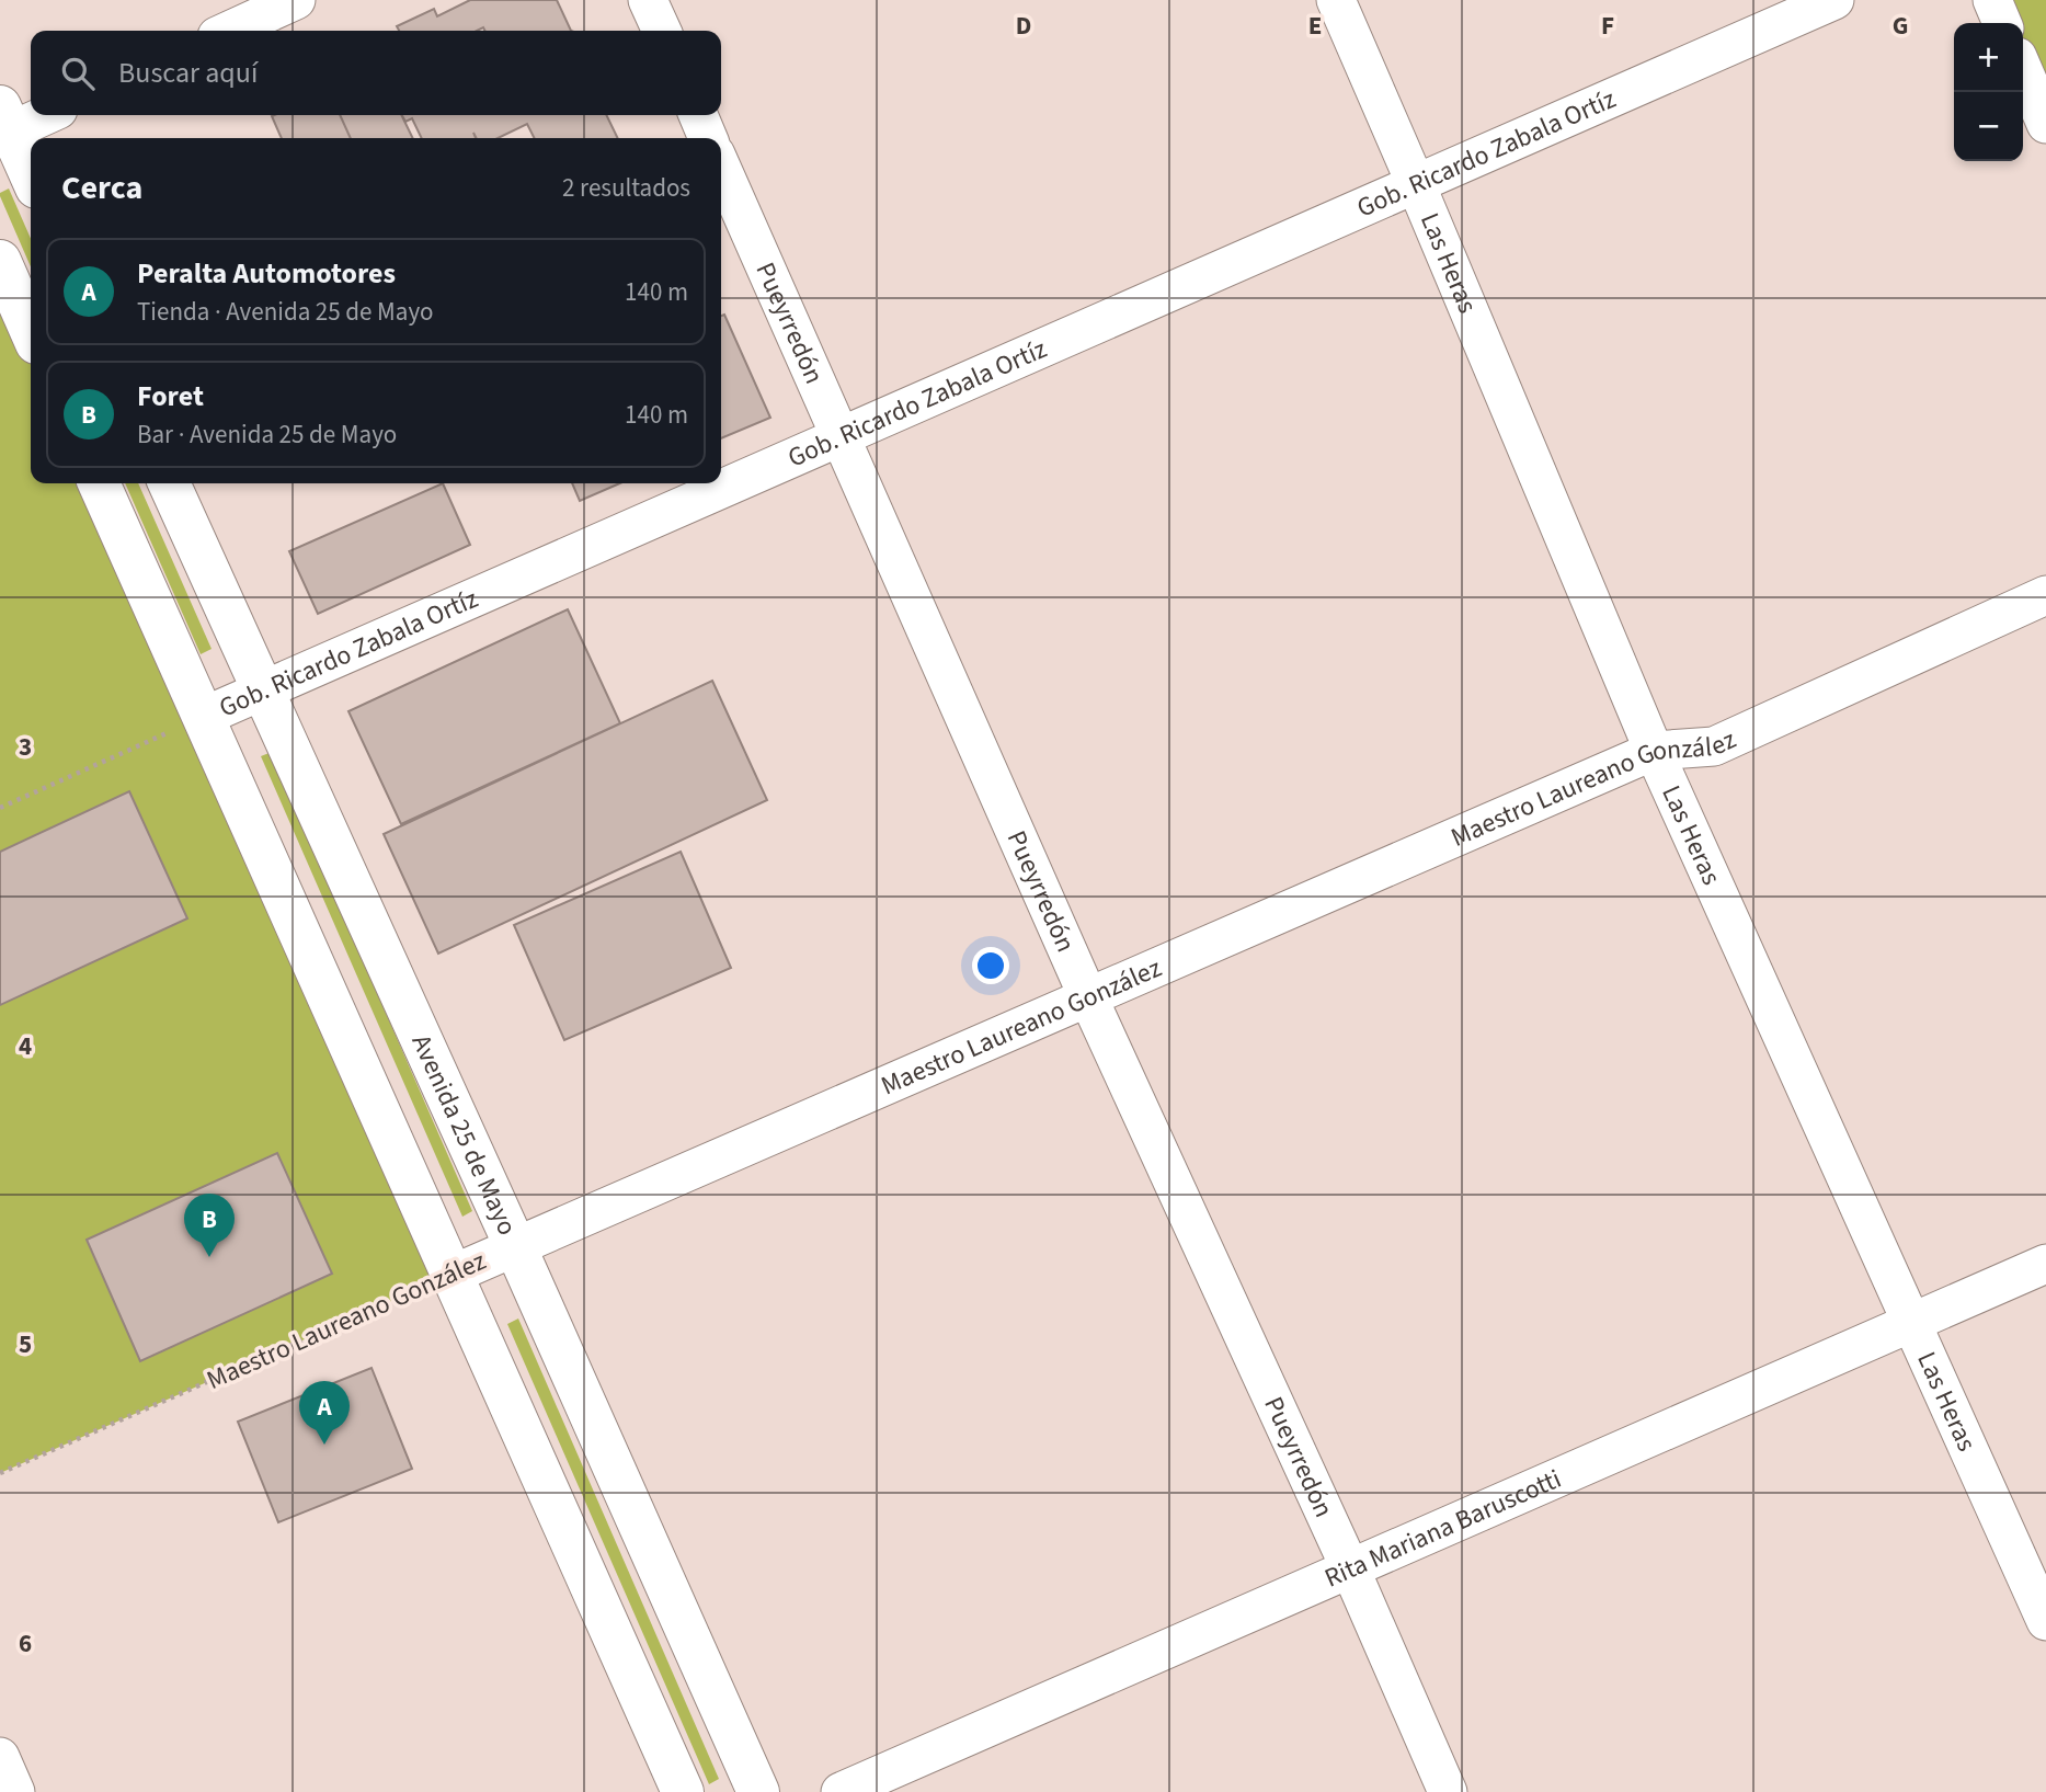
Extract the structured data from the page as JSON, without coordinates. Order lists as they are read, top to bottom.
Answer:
{
  "streets": {
    "main road": ["Avenida 25 de Mayo"],
    "street": [
      "Gob. Ricardo Zabala Ortíz",
      "Las Heras",
      "Pueyrredón",
      "Maestro Laureano González",
      "Rita Mariana Baruscotti"
    ]
  },
  "crossings": [
    ["Gob. Ricardo Zabala Ortíz", "Las Heras"],
    ["Gob. Ricardo Zabala Ortíz", "Pueyrredón"],
    ["Gob. Ricardo Zabala Ortíz", "Avenida 25 de Mayo"],
    ["Las Heras", "Maestro Laureano González"],
    ["Las Heras", "Rita Mariana Baruscotti"],
    ["Pueyrredón", "Maestro Laureano González"],
    ["Pueyrredón", "Rita Mariana Baruscotti"],
    ["Maestro Laureano González", "Avenida 25 de Mayo"]
  ],
  "page": {
    "map_buttons": ["+", "−"],
    "search": "Buscar aquí",
    "heading": ["Cerca", "2 resultados"],
    "list": [
      {
        "mark": "A",
        "name": "Peralta Automotores",
        "note": "Tienda · Avenida 25 de Mayo",
        "value": "140 m"
      },
      {
        "mark": "B",
        "name": "Foret",
        "note": "Bar · Avenida 25 de Mayo",
        "value": "140 m"
      }
    ],
    "pins": ["B", "A"]
  },
  "grid": {
    "columns": [
      "D",
      "E",
      "F",
      "G"
    ],
    "rows": [
      "3",
      "4",
      "5",
      "6"
    ]
  }
}
